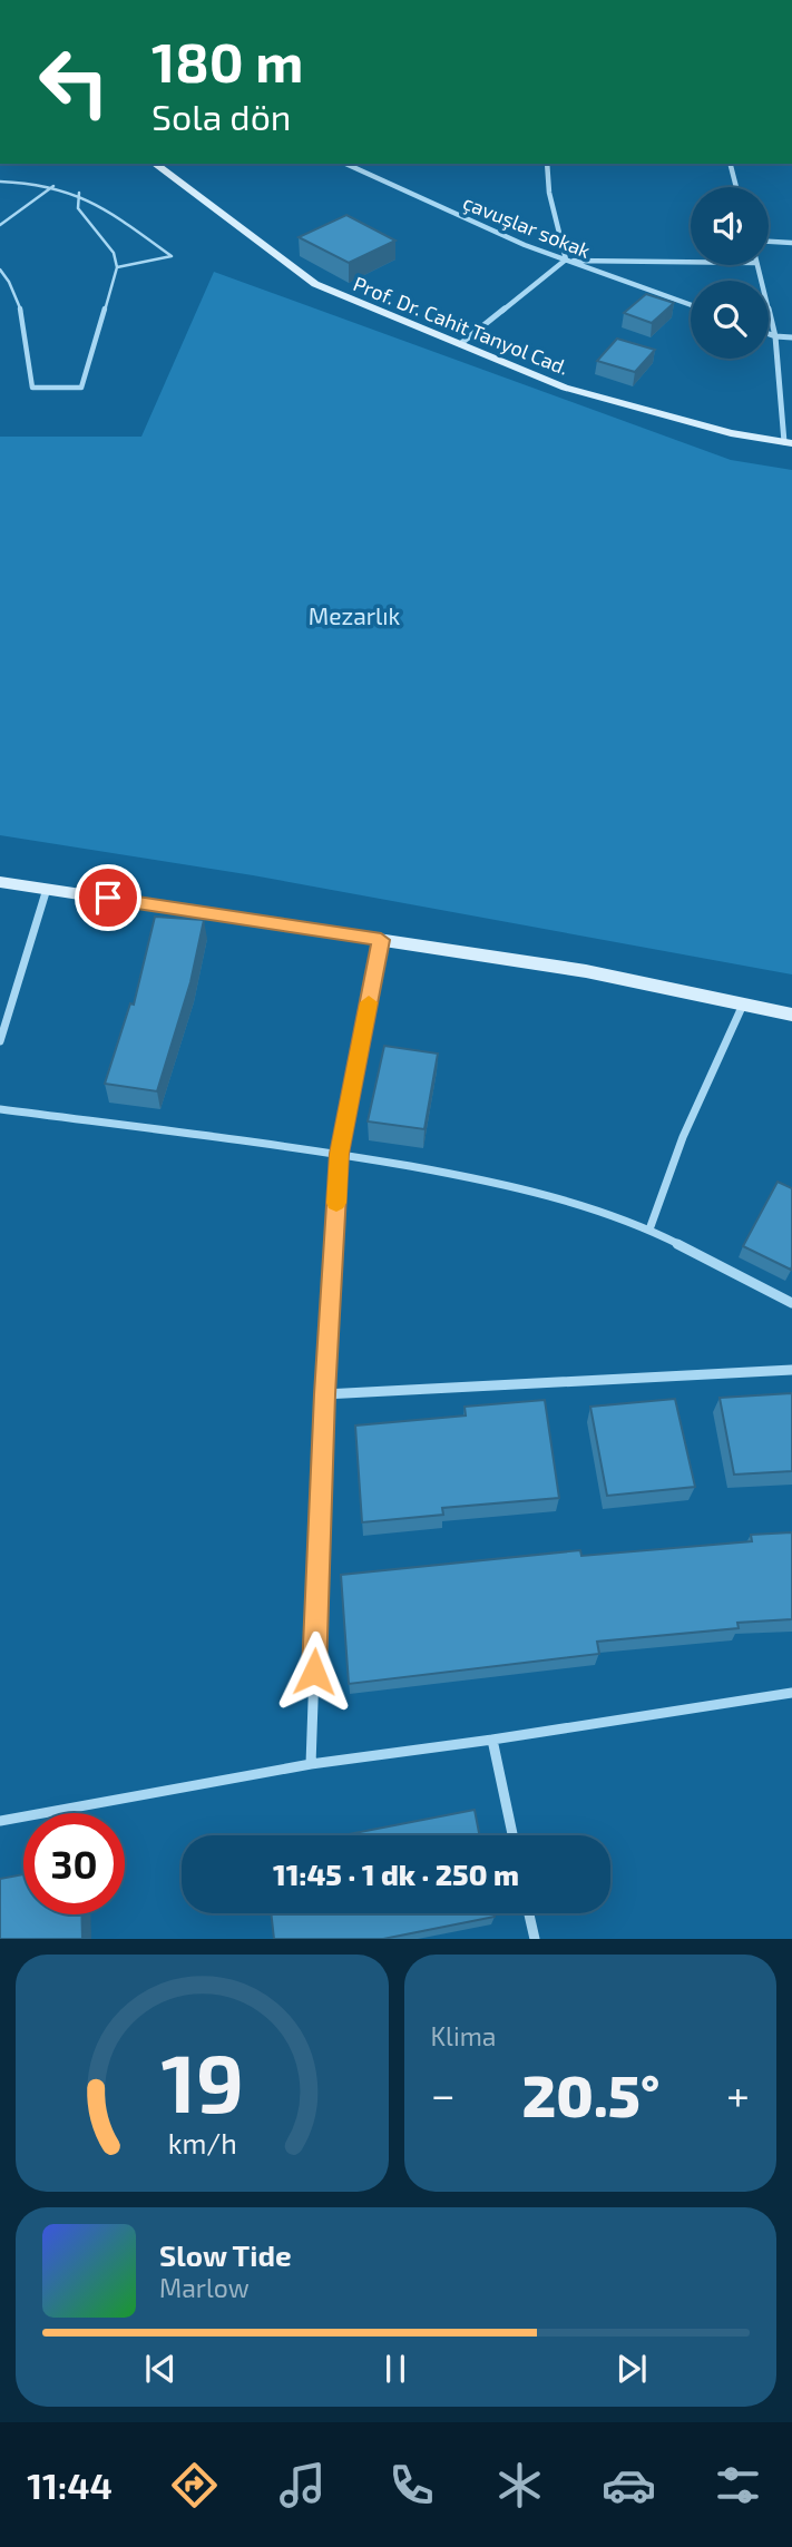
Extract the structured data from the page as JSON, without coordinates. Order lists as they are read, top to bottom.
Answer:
{
  "streets": {
    "street": ["çavuşlar sokak", "Prof. Dr. Cahit Tanyol Cad."]
  },
  "parks": ["Mezarlık"],
  "page": {
    "turn": ["180 m", "Sola dön"],
    "limit": "30",
    "trip": "11:45 · 1 dk · 250 m",
    "tile": "Klima",
    "heat": ["−", "20.5°", "+"],
    "song": ["Slow Tide", "Marlow"],
    "tabs": "11:44",
    "gauge": ["19", "km/h"]
  }
}
